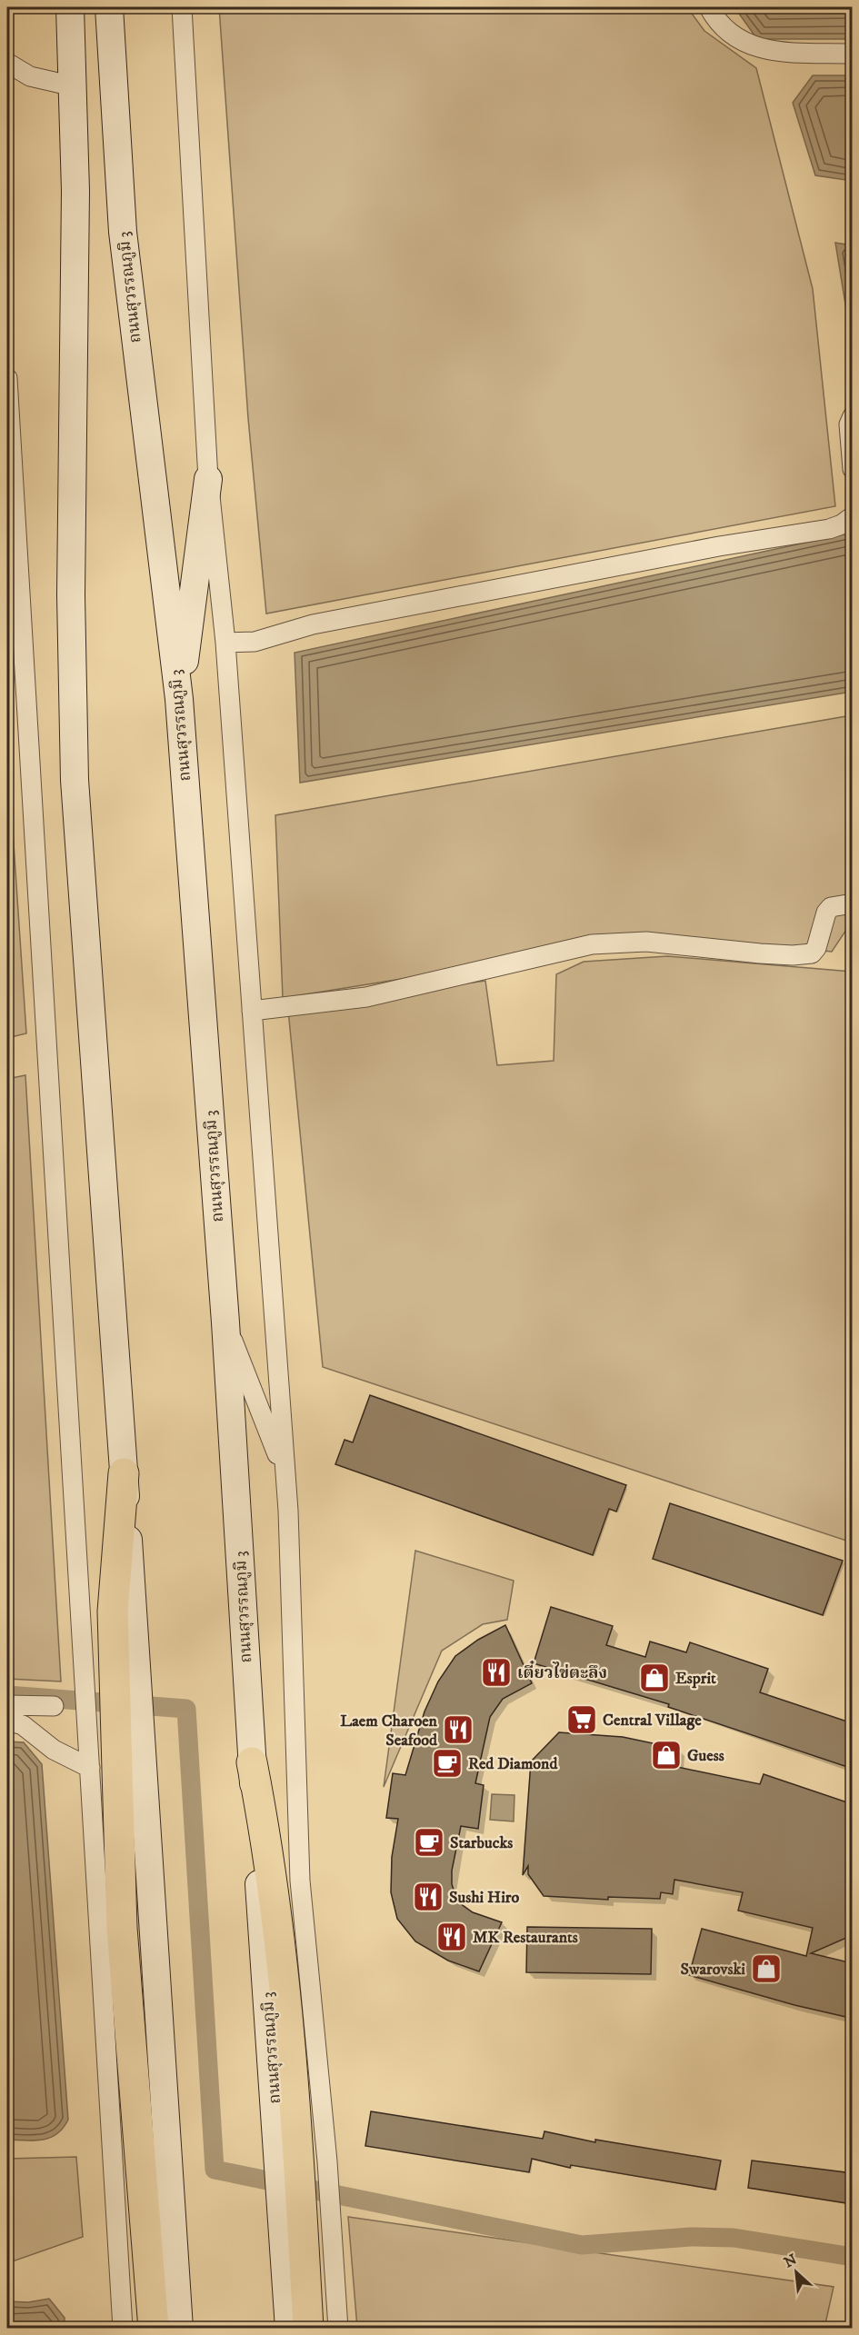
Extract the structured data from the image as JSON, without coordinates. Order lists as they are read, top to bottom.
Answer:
{
  "streets": {
    "main road": ["ถนนสุวรรณภูมิ 3"]
  },
  "places": {
    "restaurant": [
      "เตี๋ยวไข่ตะลึง",
      "Laem Charoen Seafood",
      "Sushi Hiro",
      "MK Restaurants"
    ],
    "shop": ["Esprit", "Guess", "Swarovski"],
    "supermarket": ["Central Village"],
    "cafe": ["Red Diamond", "Starbucks"]
  },
  "north": "top left"
}
